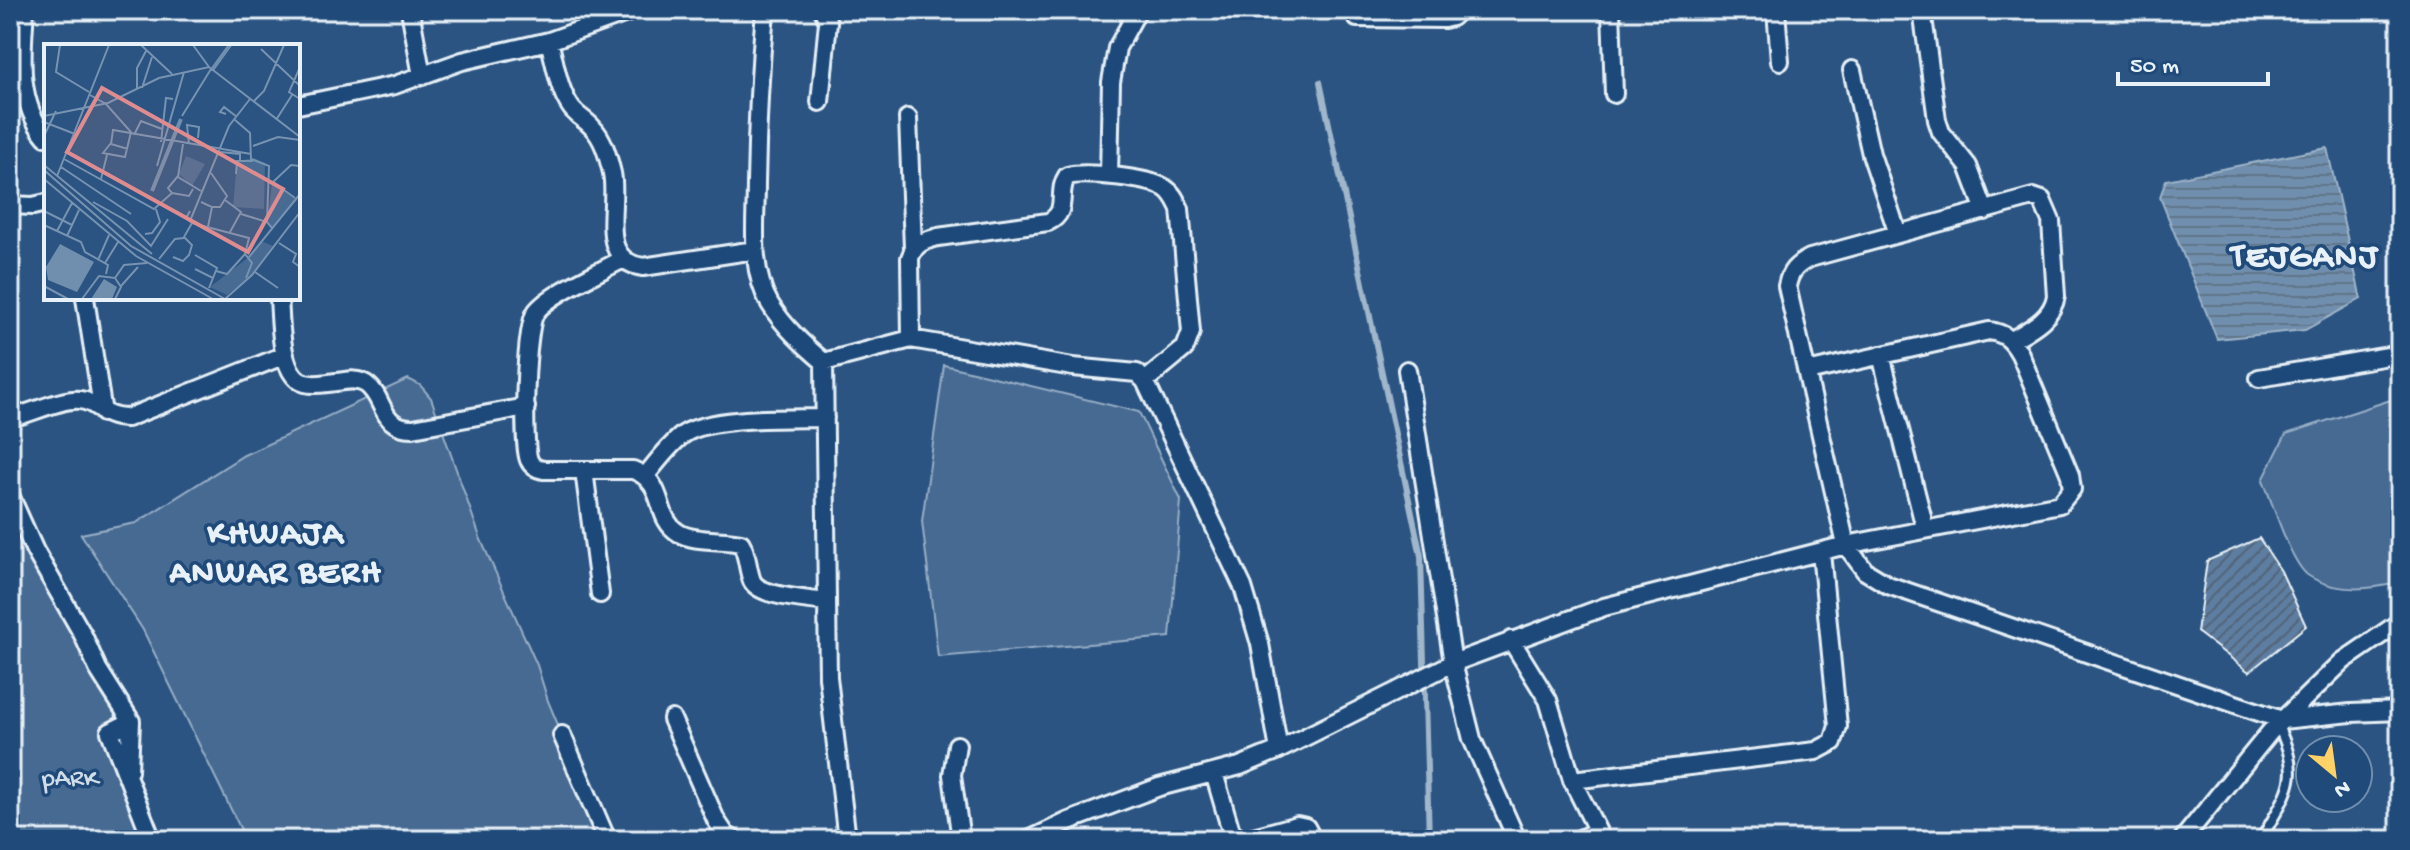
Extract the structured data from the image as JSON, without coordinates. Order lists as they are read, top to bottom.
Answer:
{
  "districts": ["TEJGANJ", "KHWAJA ANWAR BERH"],
  "parks": ["pARK"],
  "scale_bar": "50 m",
  "north": "bottom right"
}
